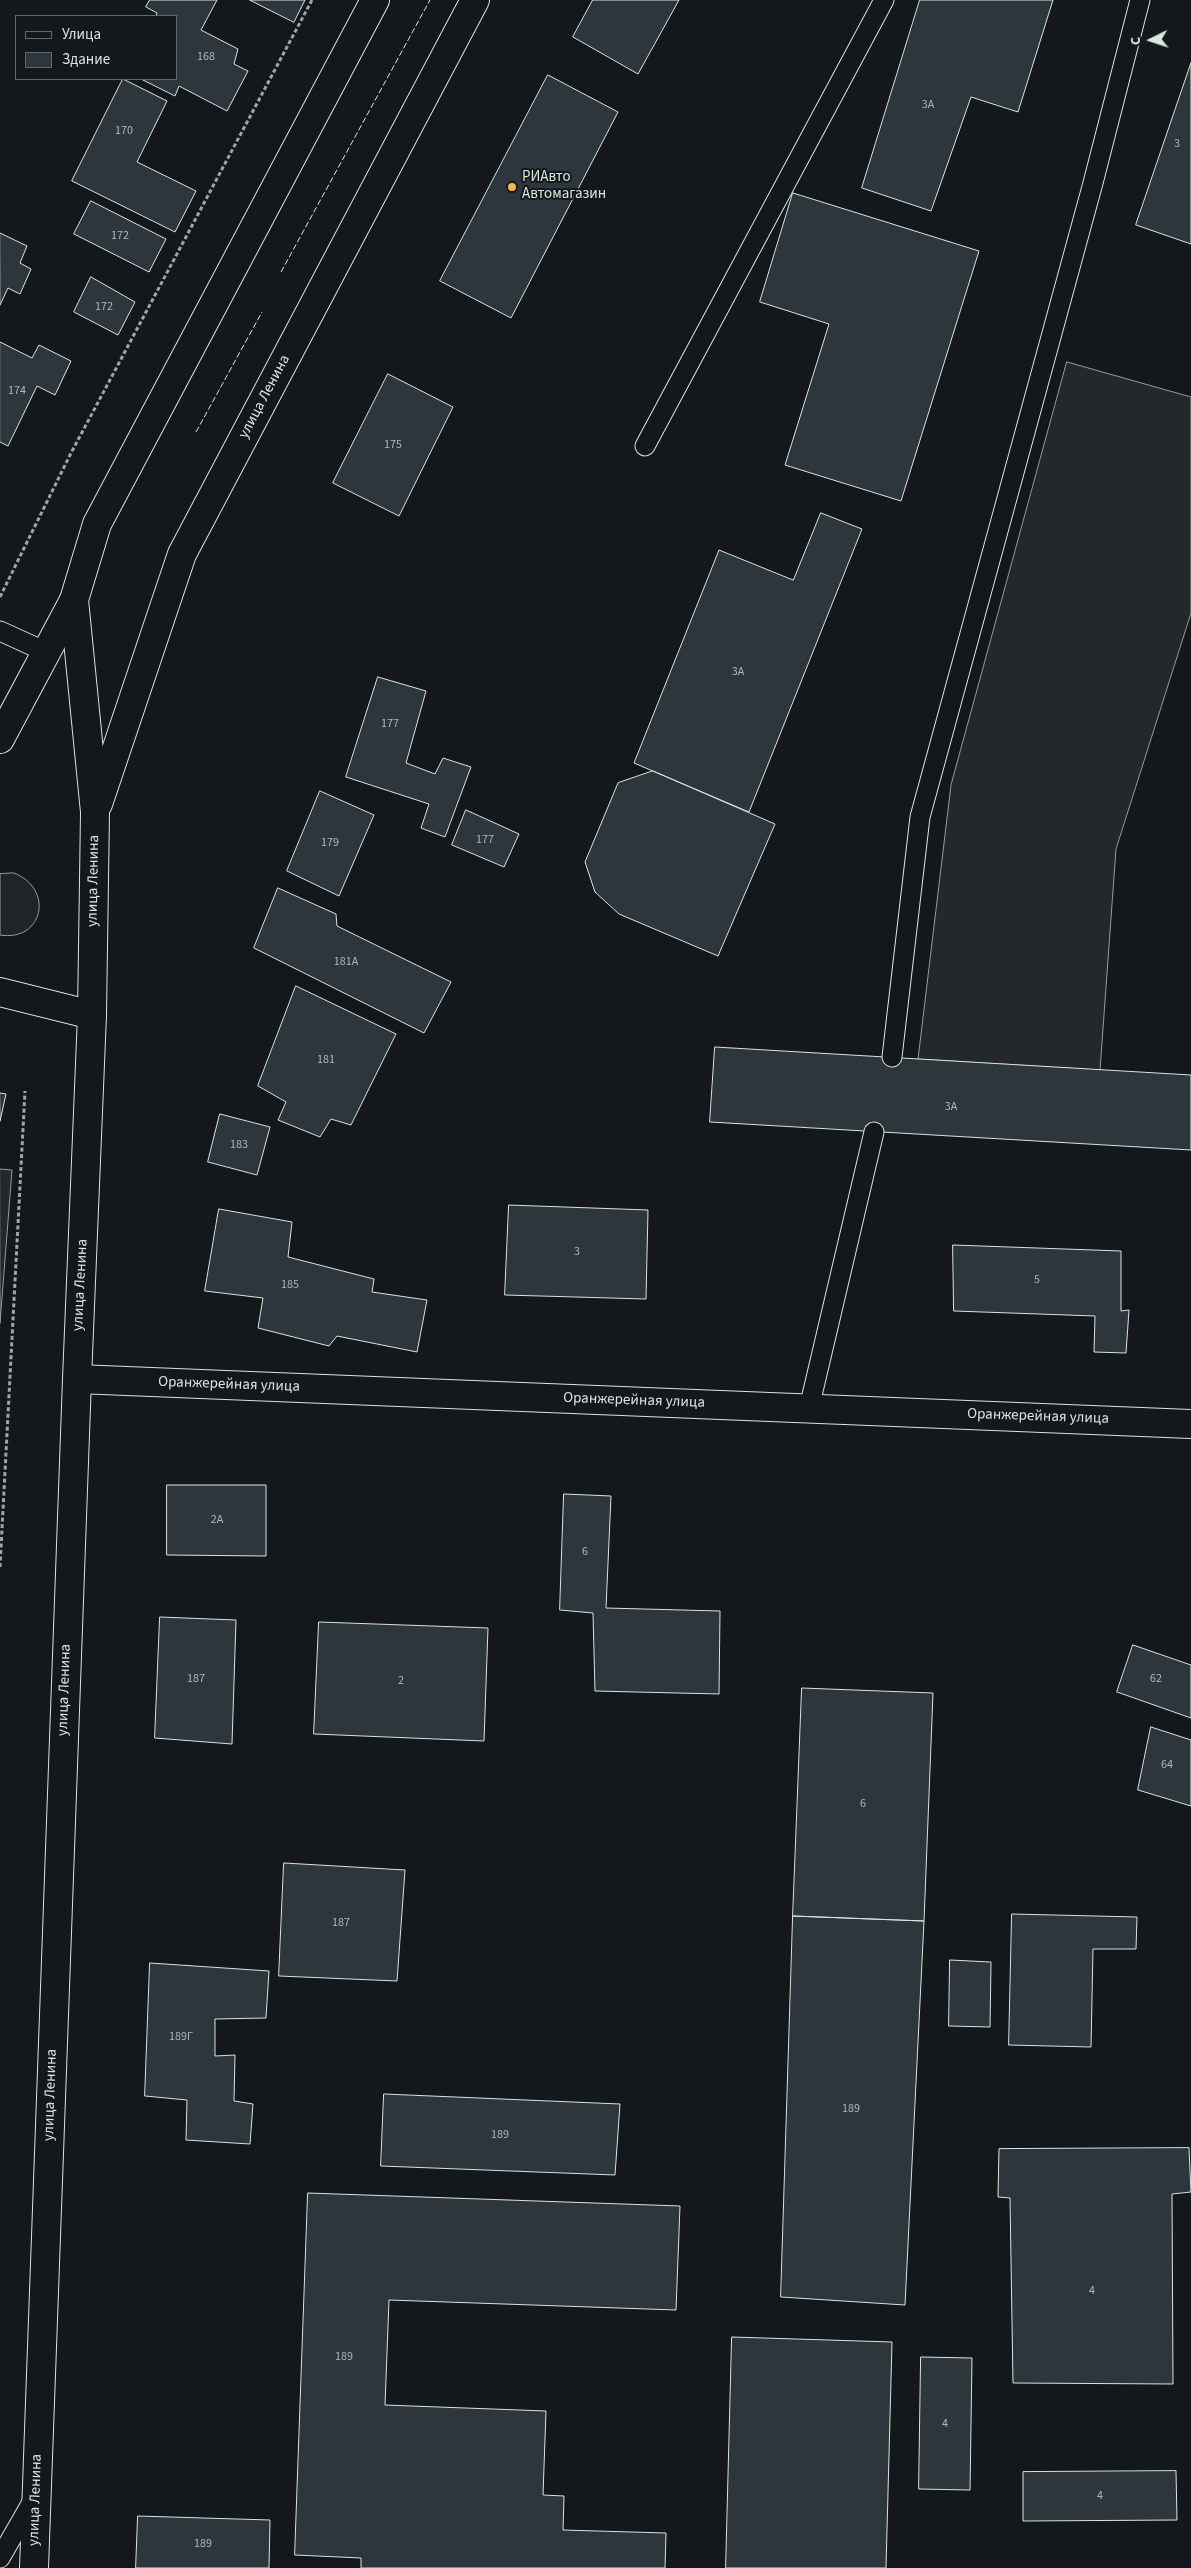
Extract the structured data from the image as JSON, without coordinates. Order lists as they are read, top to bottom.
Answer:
{
  "streets": {
    "main road": ["улица Ленина", "Оранжерейная улица"]
  },
  "crossings": [
    ["улица Ленина", "Оранжерейная улица"]
  ],
  "places": ["РИАвто Автомагазин"],
  "house_numbers": [
    "168",
    "3А",
    "170",
    "3",
    "172",
    "172",
    "174",
    "175",
    "3А",
    "177",
    "177",
    "179",
    "181А",
    "181",
    "3А",
    "183",
    "3",
    "5",
    "185",
    "2А",
    "6",
    "187",
    "62",
    "2",
    "64",
    "6",
    "187",
    "189Г",
    "189",
    "189",
    "4",
    "189",
    "4",
    "4",
    "189"
  ],
  "legend": ["Улица", "Здание"],
  "north": "left"
}
